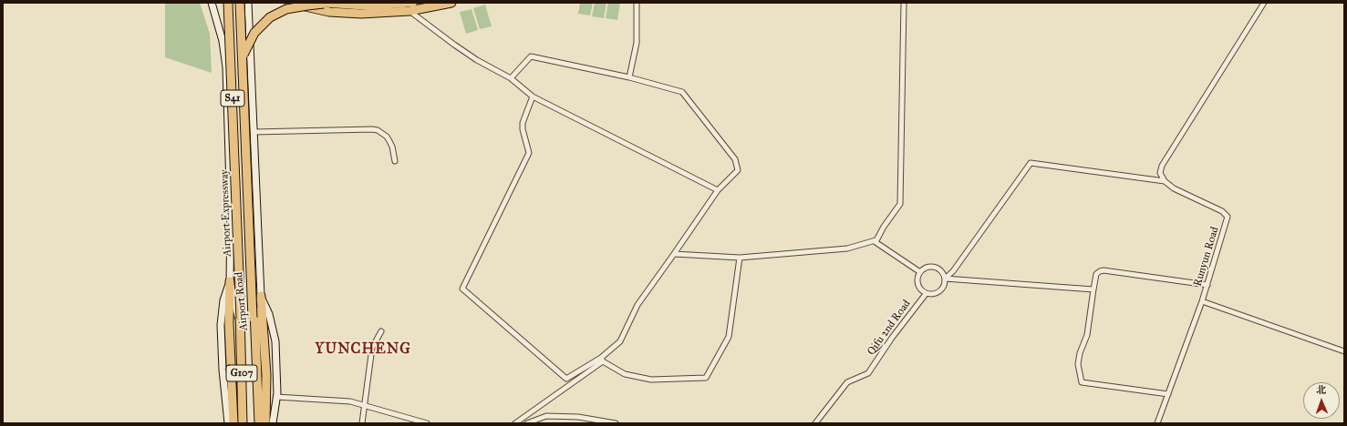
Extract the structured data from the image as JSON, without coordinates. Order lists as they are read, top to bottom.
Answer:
{
  "streets": {
    "highway": [
      "S41",
      "Airport Expressway",
      "Airport Road",
      "G107"
    ],
    "street": ["Runyun Road", "Qifu 2nd Road"]
  },
  "crossings": [
    ["Airport Expressway", "Airport Road"]
  ],
  "districts": ["YUNCHENG"],
  "north": "top"
}
